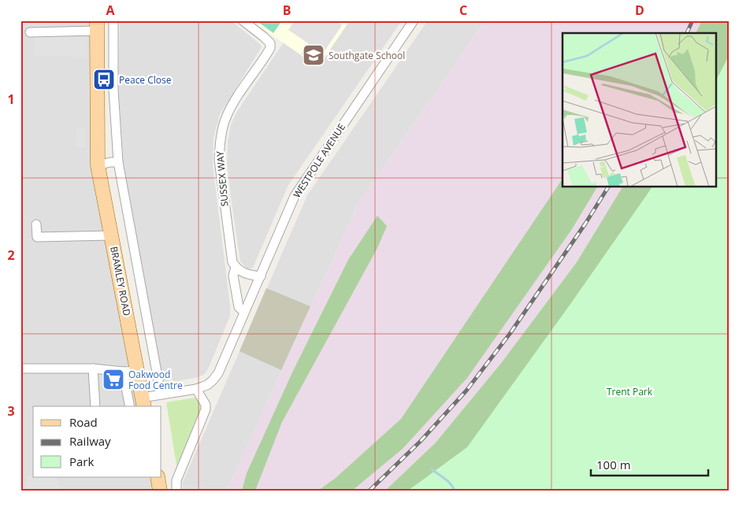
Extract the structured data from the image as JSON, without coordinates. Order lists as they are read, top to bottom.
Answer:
{
  "streets": {
    "main road": ["BRAMLEY ROAD"],
    "street": ["WESTPOLE AVENUE", "SUSSEX WAY"]
  },
  "crossings": [
    ["WESTPOLE AVENUE", "SUSSEX WAY"],
    ["WESTPOLE AVENUE", "BRAMLEY ROAD"],
    ["SUSSEX WAY", "BRAMLEY ROAD"]
  ],
  "parks": ["Trent Park"],
  "places": {
    "school or university": ["Southgate School"],
    "bus stop": ["Peace Close"],
    "supermarket": ["Oakwood Food Centre"]
  },
  "legend": ["Road", "Railway", "Park"],
  "scale_bar": "100 m",
  "grid": {
    "columns": [
      "A",
      "B",
      "C",
      "D"
    ],
    "rows": ["1", "2", "3"]
  }
}
